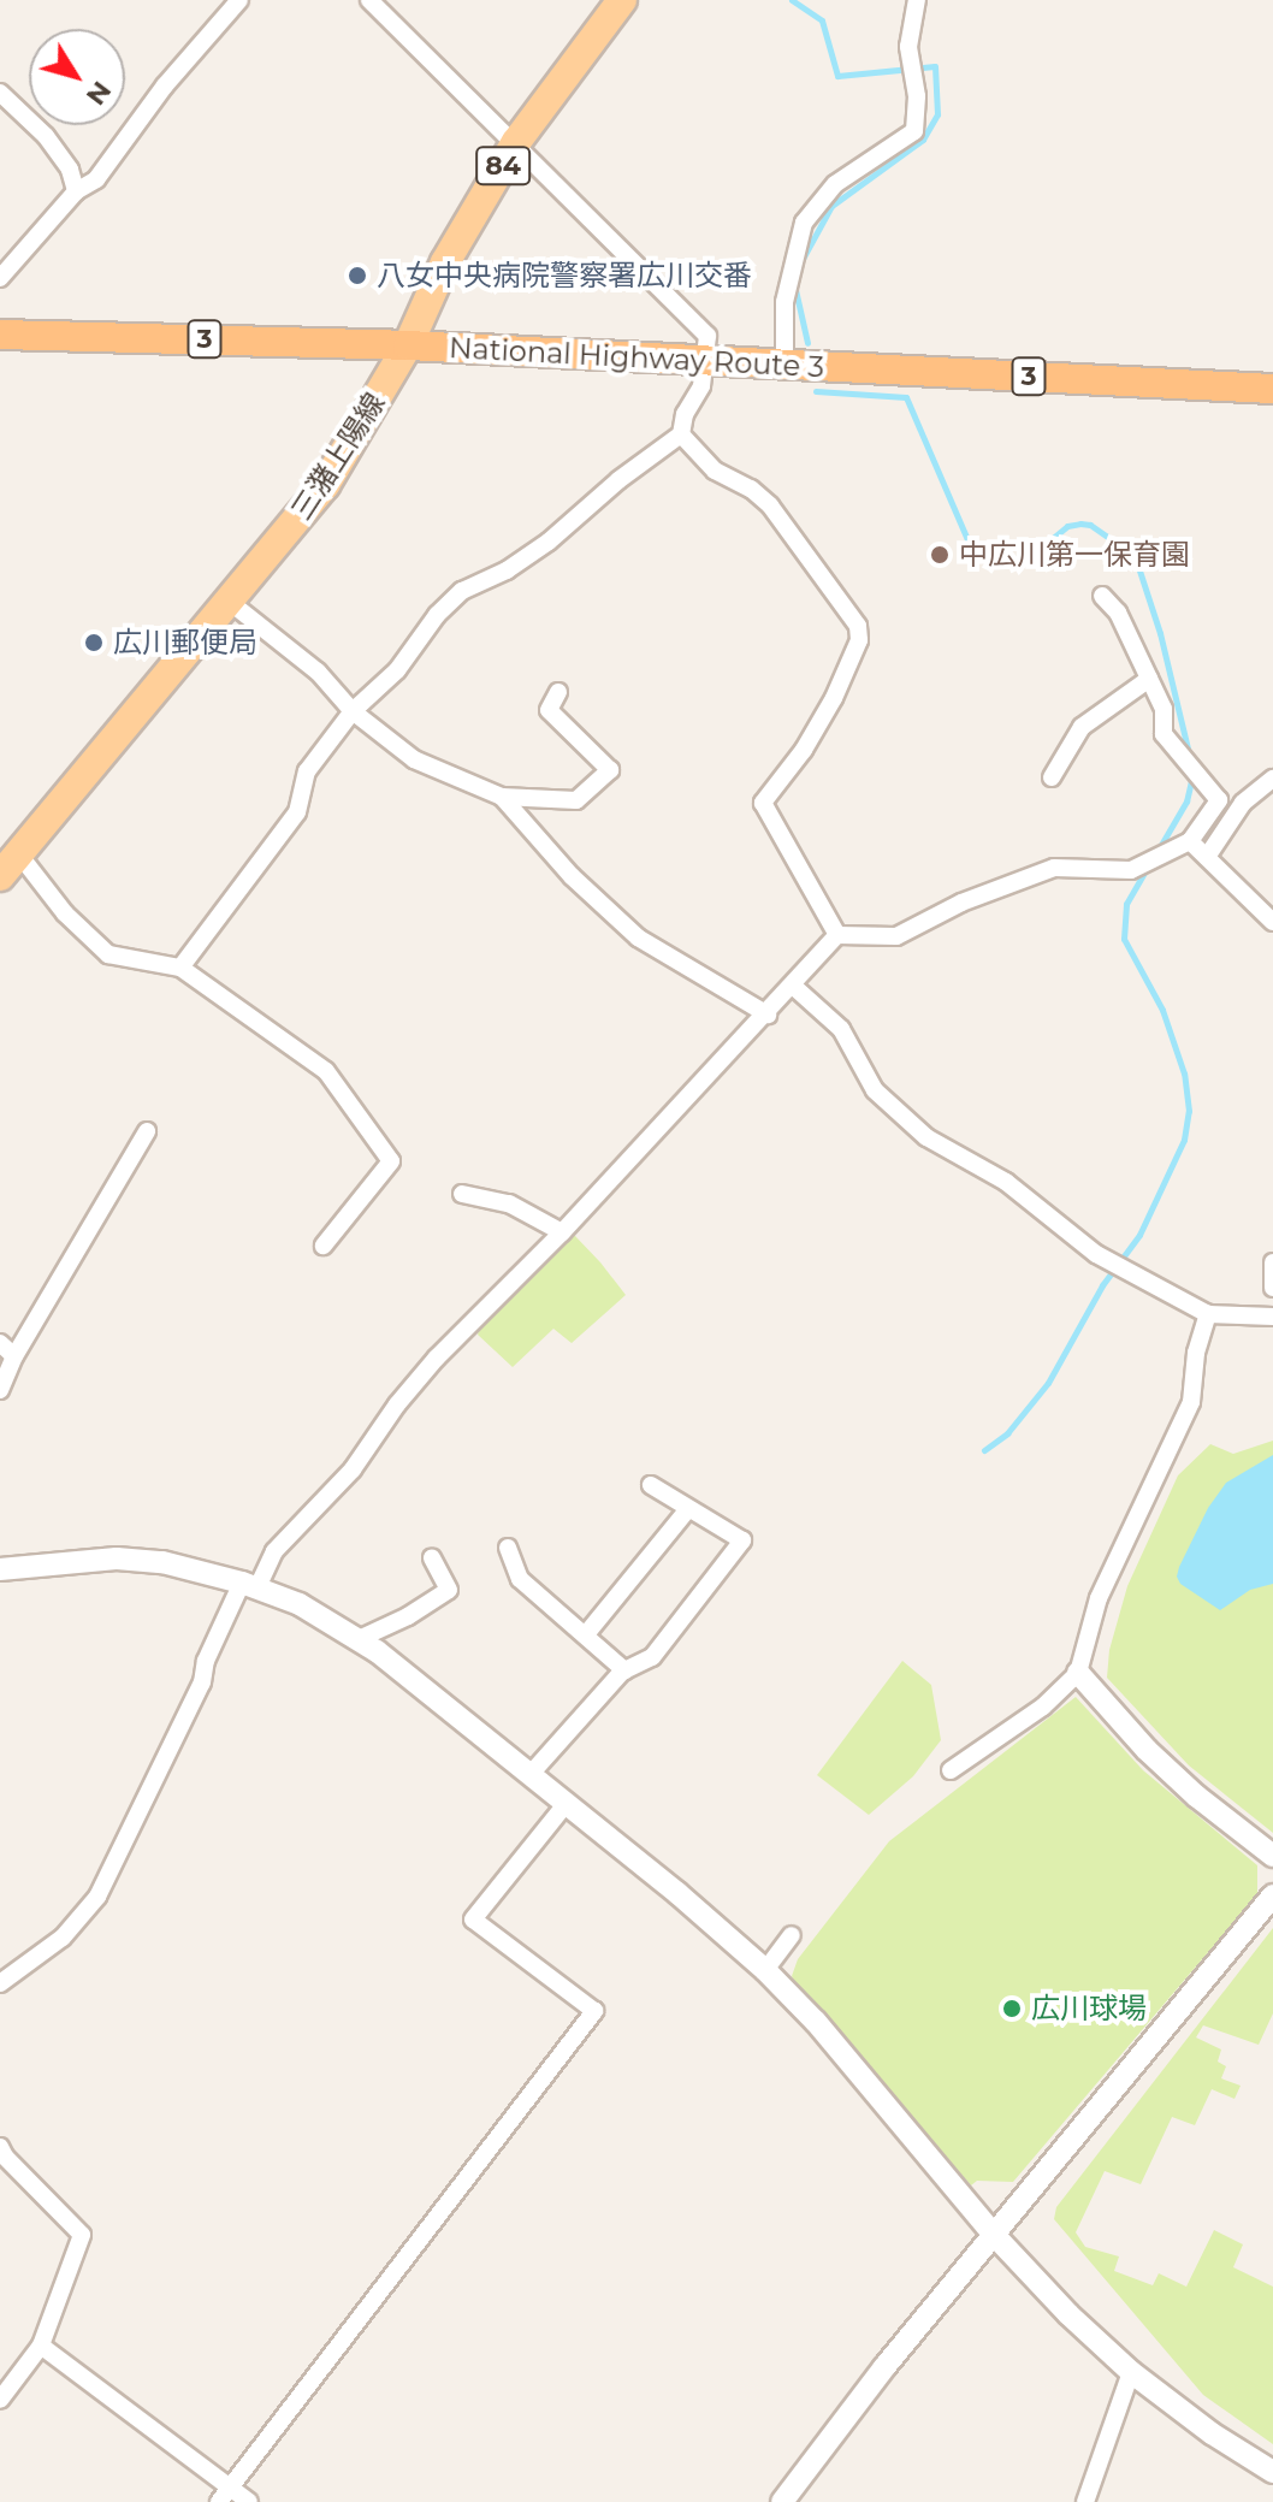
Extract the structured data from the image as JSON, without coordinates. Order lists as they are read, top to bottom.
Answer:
{
  "streets": {
    "highway": ["3", "National Highway Route 3"],
    "main road": ["84", "三潴上陽線"]
  },
  "crossings": [
    ["National Highway Route 3", "三潴上陽線"]
  ],
  "places": [
    "八女中央病院警察署広川交番",
    "中広川第一保育園",
    "広川郵便局",
    "広川球場"
  ],
  "north": "bottom right"
}
